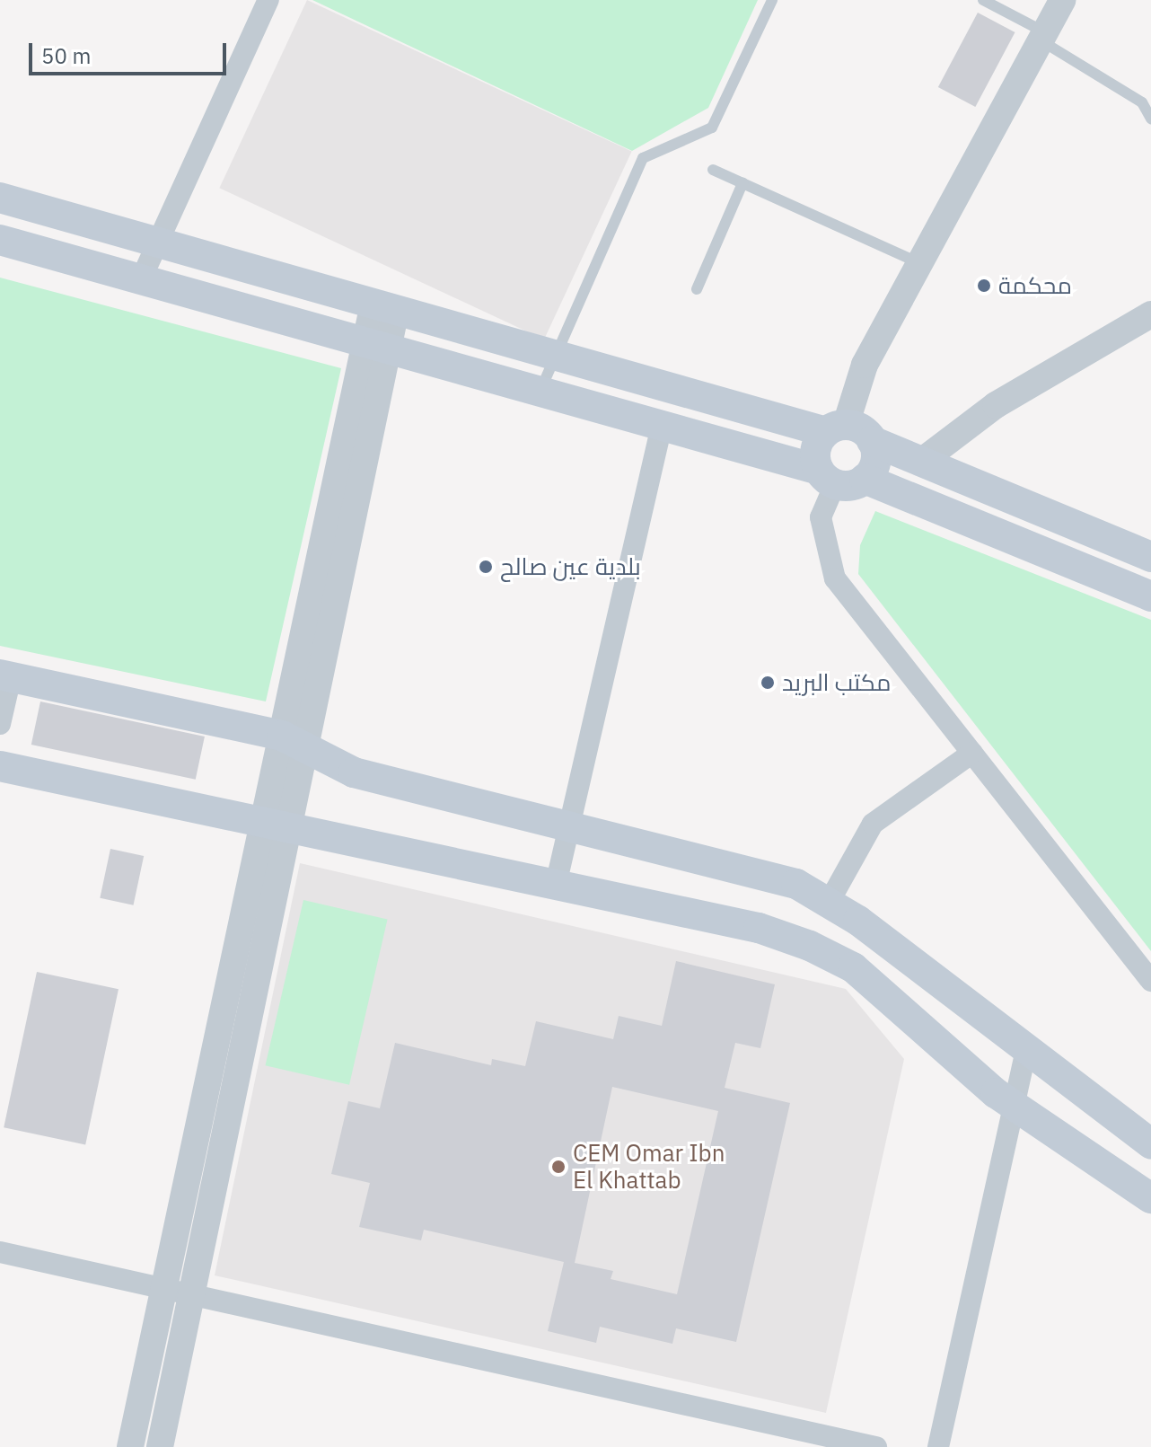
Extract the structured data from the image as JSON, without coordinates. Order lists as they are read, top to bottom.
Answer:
{
  "places": [
    "محكمة",
    "بلدية عين صالح",
    "مكتب البريد",
    "CEM Omar Ibn El Khattab"
  ],
  "scale_bar": "50 m"
}
